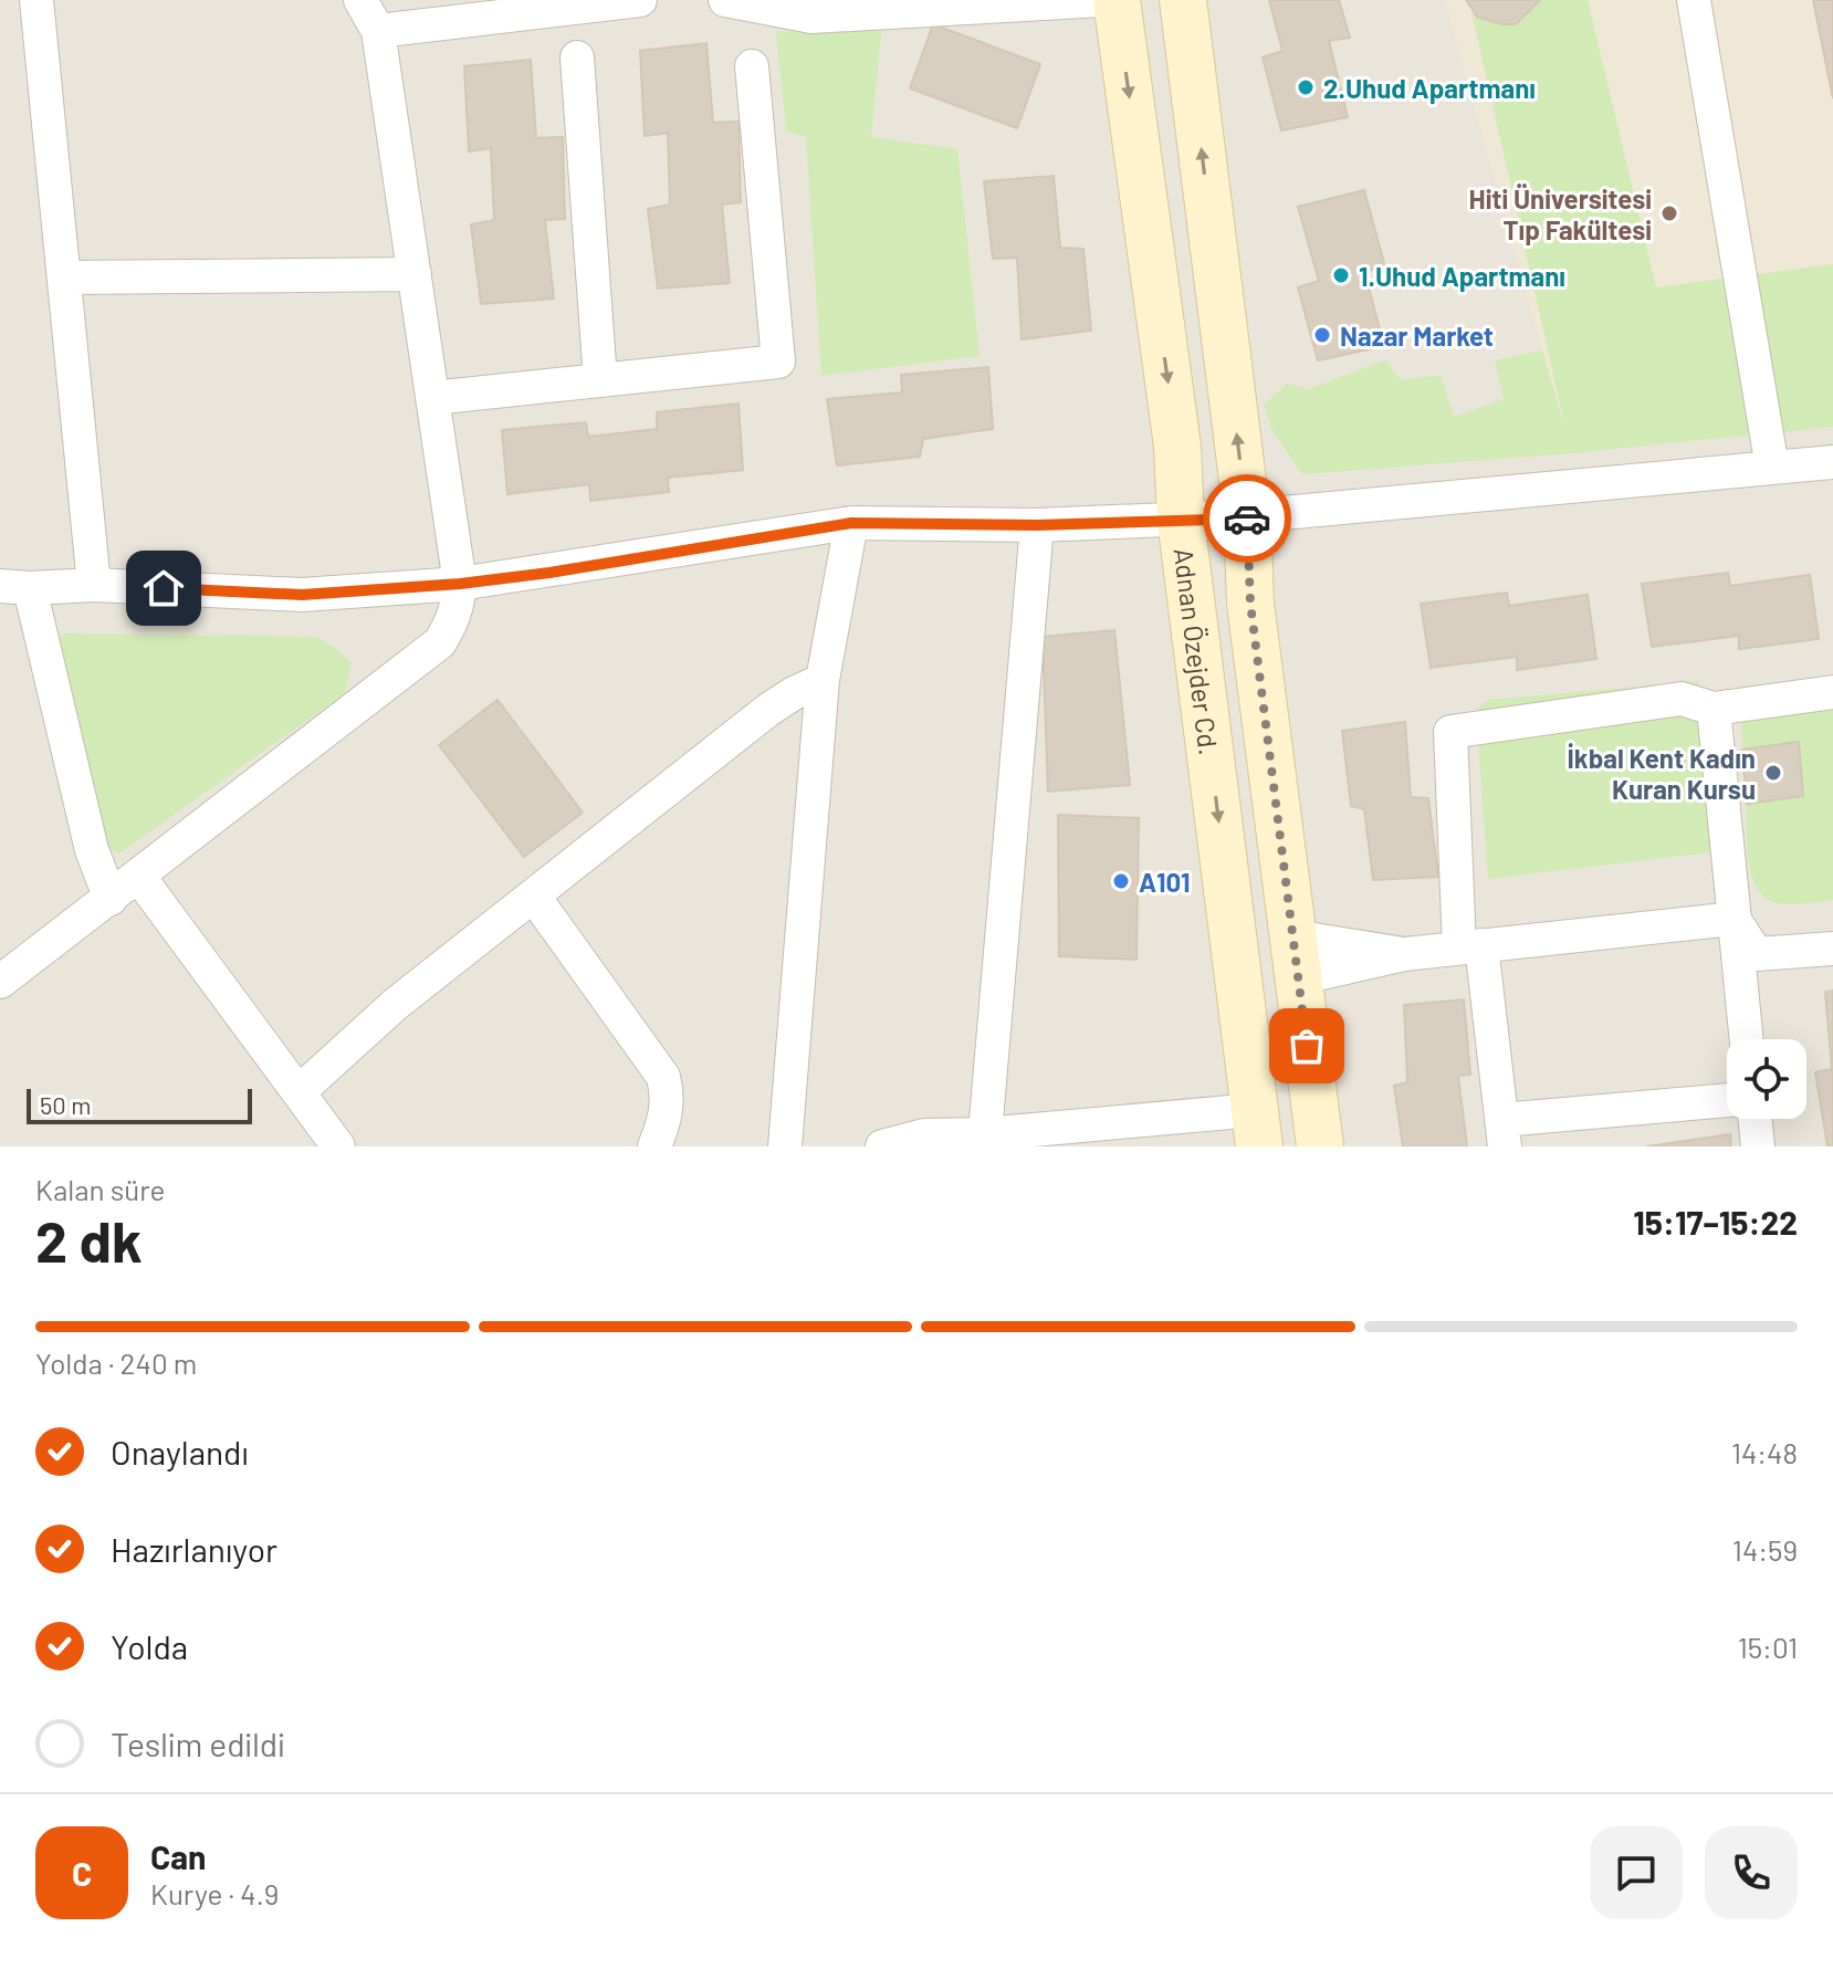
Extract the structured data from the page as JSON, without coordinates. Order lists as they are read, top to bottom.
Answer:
{
  "streets": {
    "street": ["Adnan Özejder Cd."]
  },
  "places": [
    "2.Uhud Apartmanı",
    "Hiti Üniversitesi Tıp Fakültesi",
    "1.Uhud Apartmanı",
    "Nazar Market",
    "İkbal Kent Kadın Kuran Kursu",
    "A101"
  ],
  "scale_bar": "50 m",
  "page": {
    "scale": "50 m",
    "heading": ["2 dk", "Kalan süre", "15:17–15:22"],
    "panel": ["Can", "Kurye · 4.9"],
    "bar": "Yolda · 240 m",
    "list": [
      ["Onaylandı", "14:48"],
      ["Hazırlanıyor", "14:59"],
      ["Yolda", "15:01"],
      "Teslim edildi"
    ],
    "round": "C"
  }
}
